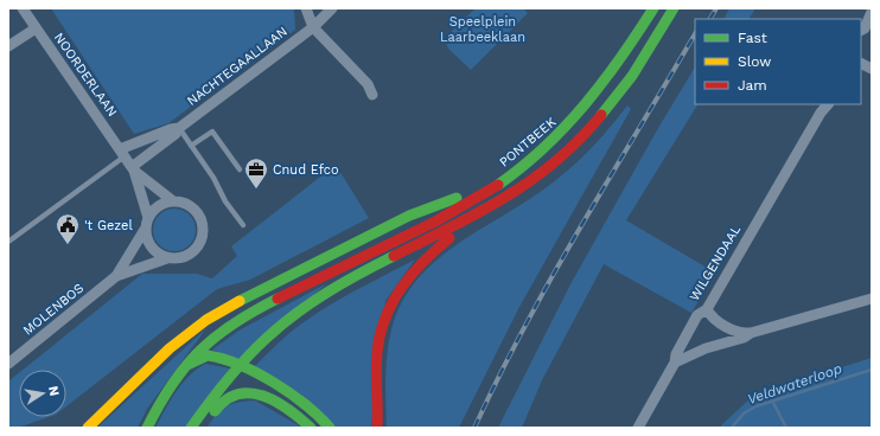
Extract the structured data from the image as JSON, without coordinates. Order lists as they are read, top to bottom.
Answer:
{
  "streets": {
    "highway": ["PONTBEEK"],
    "street": [
      "NACHTEGAALLAAN",
      "NOORDERLAAN",
      "WILGENDAAL",
      "MOLENBOS"
    ]
  },
  "crossings": [
    ["NACHTEGAALLAAN", "NOORDERLAAN"],
    ["NACHTEGAALLAAN", "MOLENBOS"],
    ["NOORDERLAAN", "MOLENBOS"]
  ],
  "water": ["Veldwaterloop"],
  "parks": ["Speelplein Laarbeeklaan"],
  "places": {
    "office": ["Cnud Efco"],
    "public building": ["'t Gezel"]
  },
  "legend": ["Fast", "Slow", "Jam"],
  "north": "right"
}
